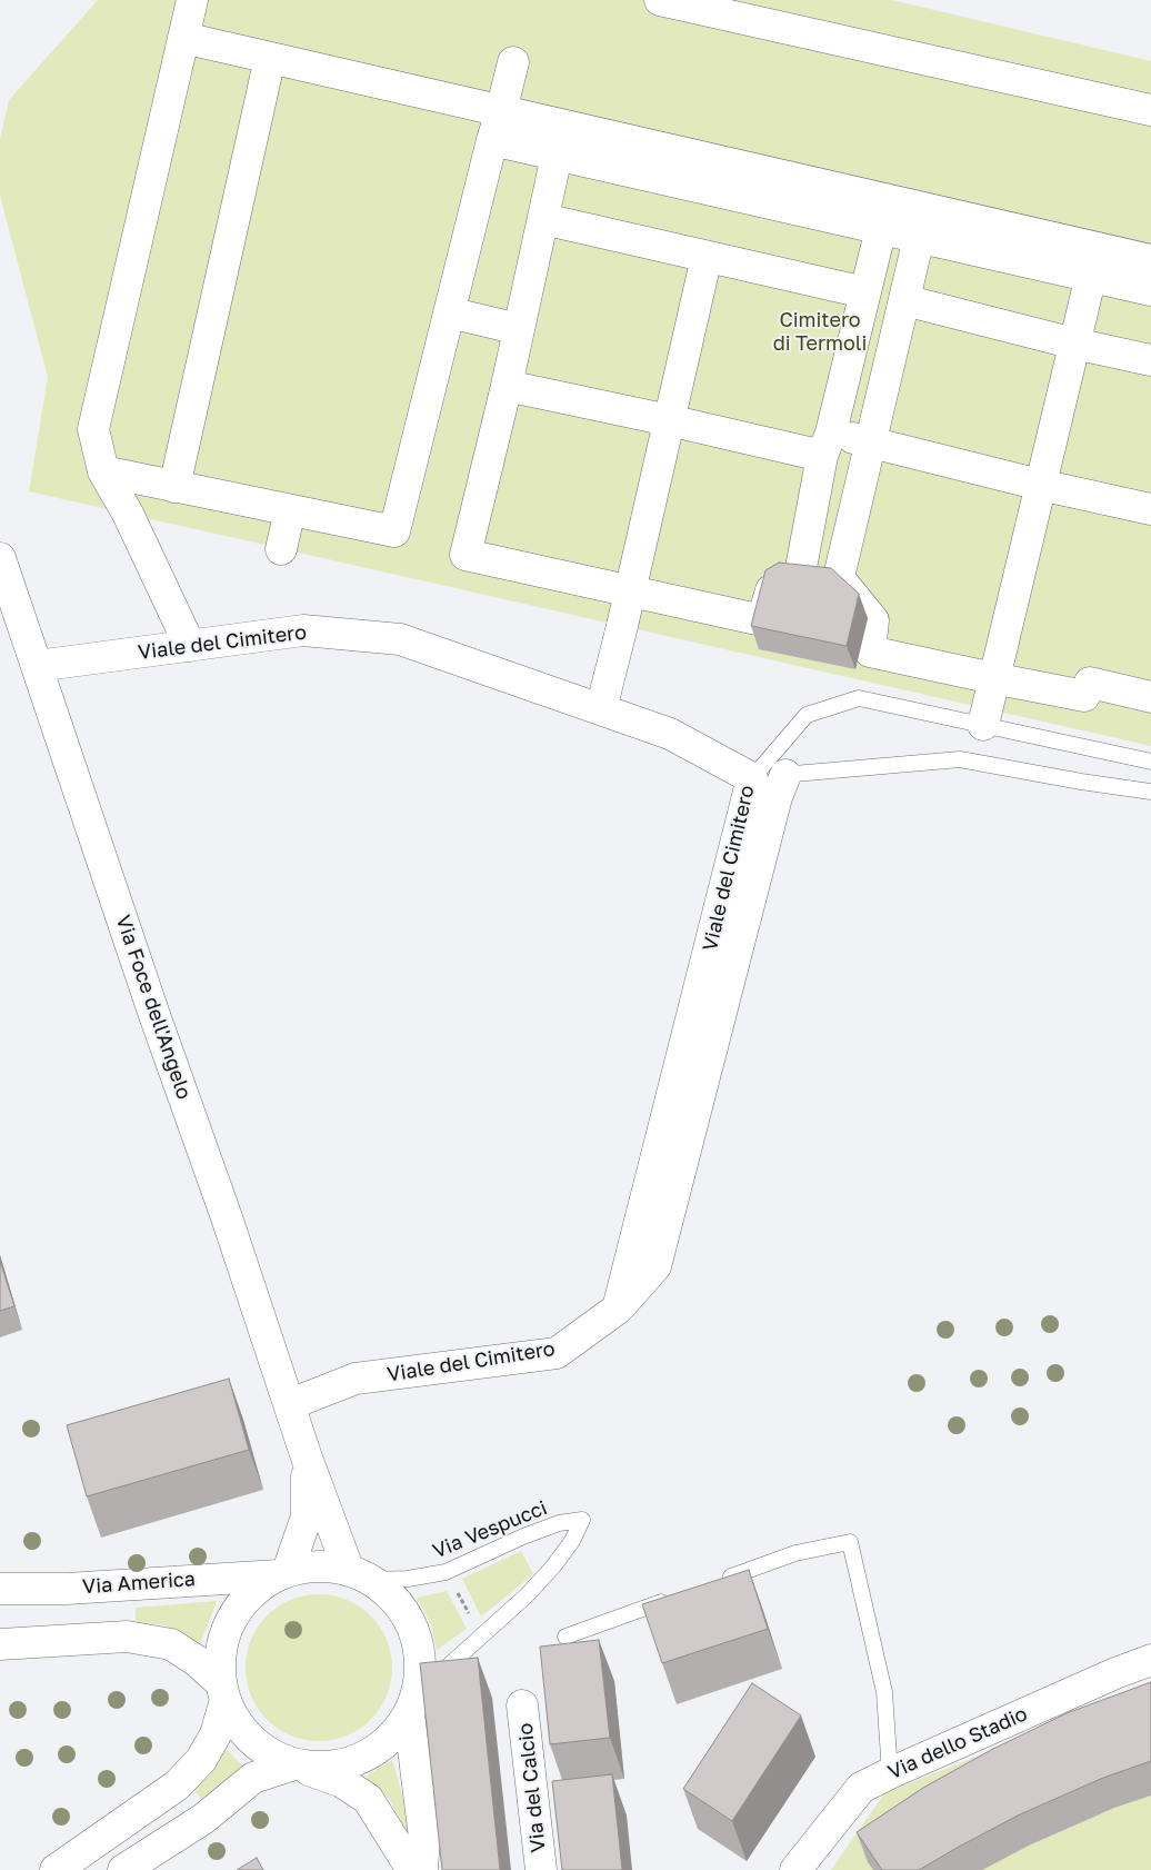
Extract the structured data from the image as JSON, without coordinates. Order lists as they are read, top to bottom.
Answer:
{
  "streets": {
    "street": [
      "Viale del Cimitero",
      "Via Foce dell'Angelo",
      "Via America",
      "Via dello Stadio",
      "Via del Calcio"
    ],
    "lane": ["Via Vespucci"]
  },
  "crossings": [
    ["Viale del Cimitero", "Via Foce dell'Angelo"],
    ["Via Foce dell'Angelo", "Via Vespucci"],
    ["Via Foce dell'Angelo", "Via America"],
    ["Via Vespucci", "Via America"]
  ],
  "parks": ["Cimitero di Termoli"]
}
